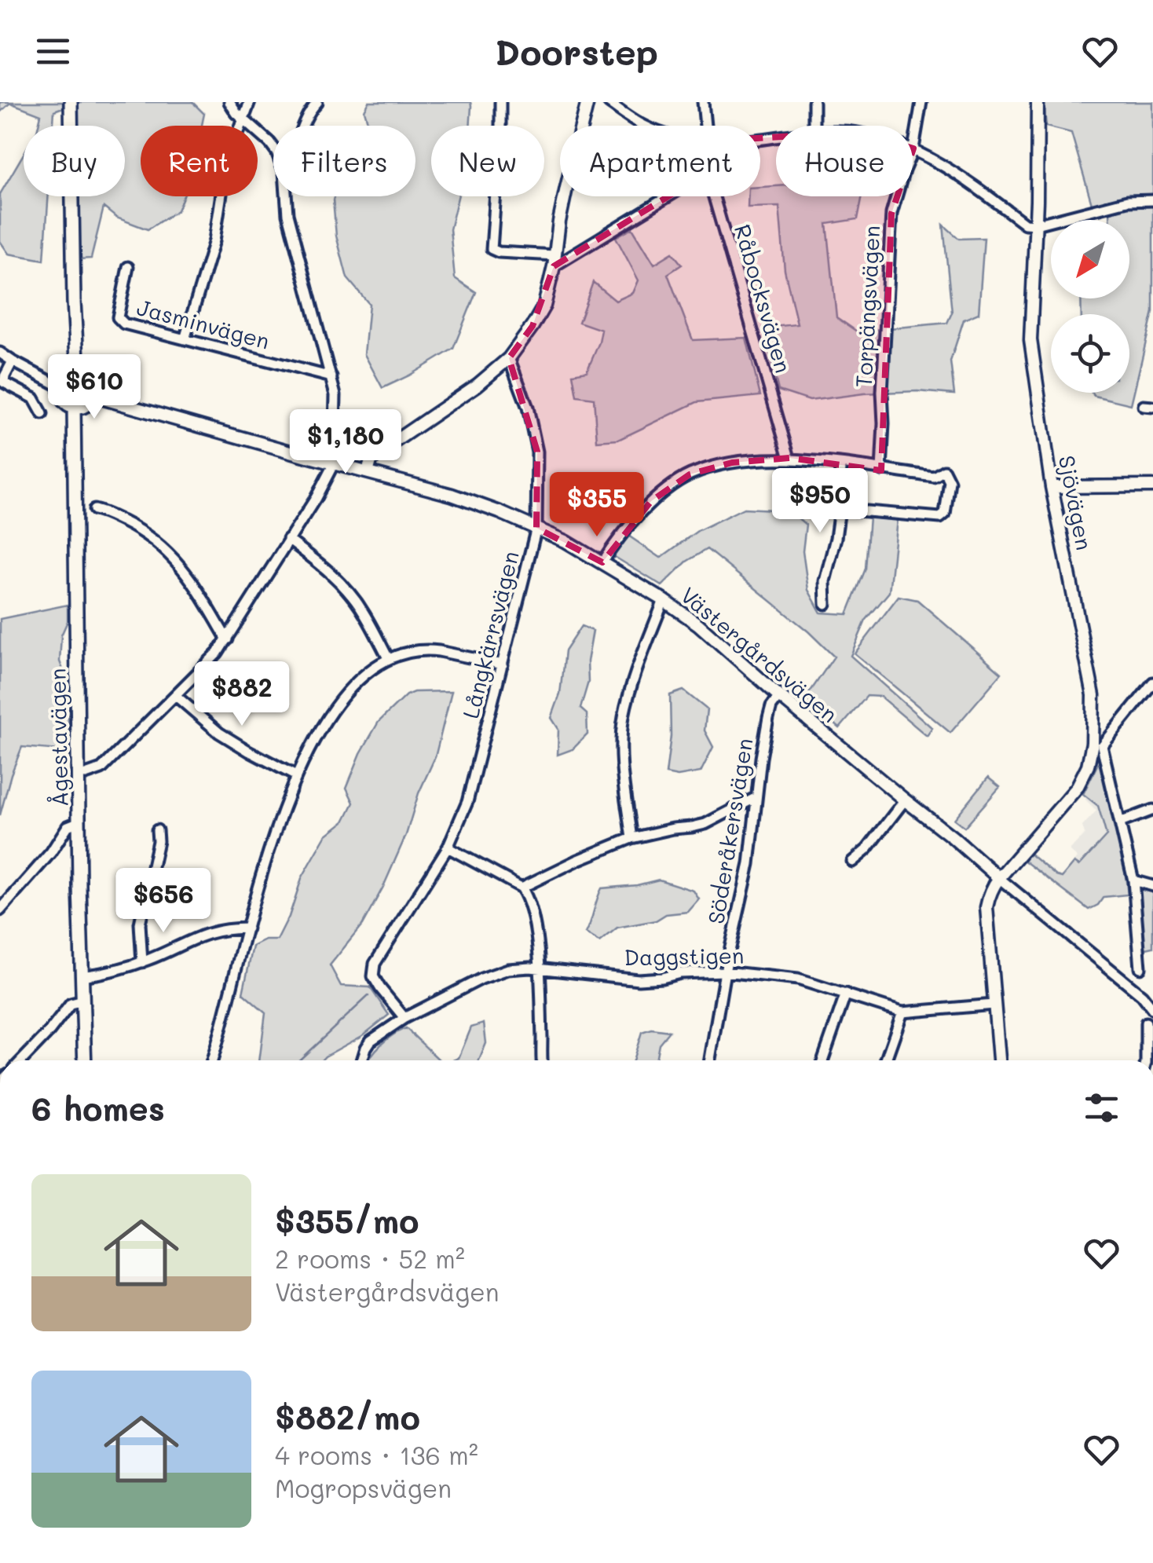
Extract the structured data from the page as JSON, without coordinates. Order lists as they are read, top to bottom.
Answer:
{
  "streets": {
    "main road": ["Ågestavägen"],
    "street": [
      "Råbocksvägen",
      "Torpängsvägen",
      "Jasminvägen",
      "Sjövägen",
      "Långkärrsvägen",
      "Västergårdsvägen",
      "Söderåkersvägen",
      "Daggstigen"
    ]
  },
  "crossings": [
    ["Sjövägen", "Västergårdsvägen"],
    ["Långkärrsvägen", "Västergårdsvägen"],
    ["Långkärrsvägen", "Daggstigen"],
    ["Västergårdsvägen", "Ågestavägen"],
    ["Västergårdsvägen", "Söderåkersvägen"],
    ["Söderåkersvägen", "Daggstigen"]
  ],
  "north": "bottom left",
  "page": {
    "header": "Doorstep",
    "chip": [
      "Buy",
      "Rent",
      "Filters",
      "New",
      "Apartment",
      "House"
    ],
    "price": [
      "$610",
      "$1,180",
      "$950",
      "$355",
      "$882",
      "$656"
    ],
    "heading": "6 homes",
    "list": [
      {
        "name": "$355/mo",
        "note": "2 rooms · 52 m² · Västergårdsvägen"
      },
      {
        "name": "$882/mo",
        "note": "4 rooms · 136 m² · Mogropsvägen"
      }
    ]
  }
}
